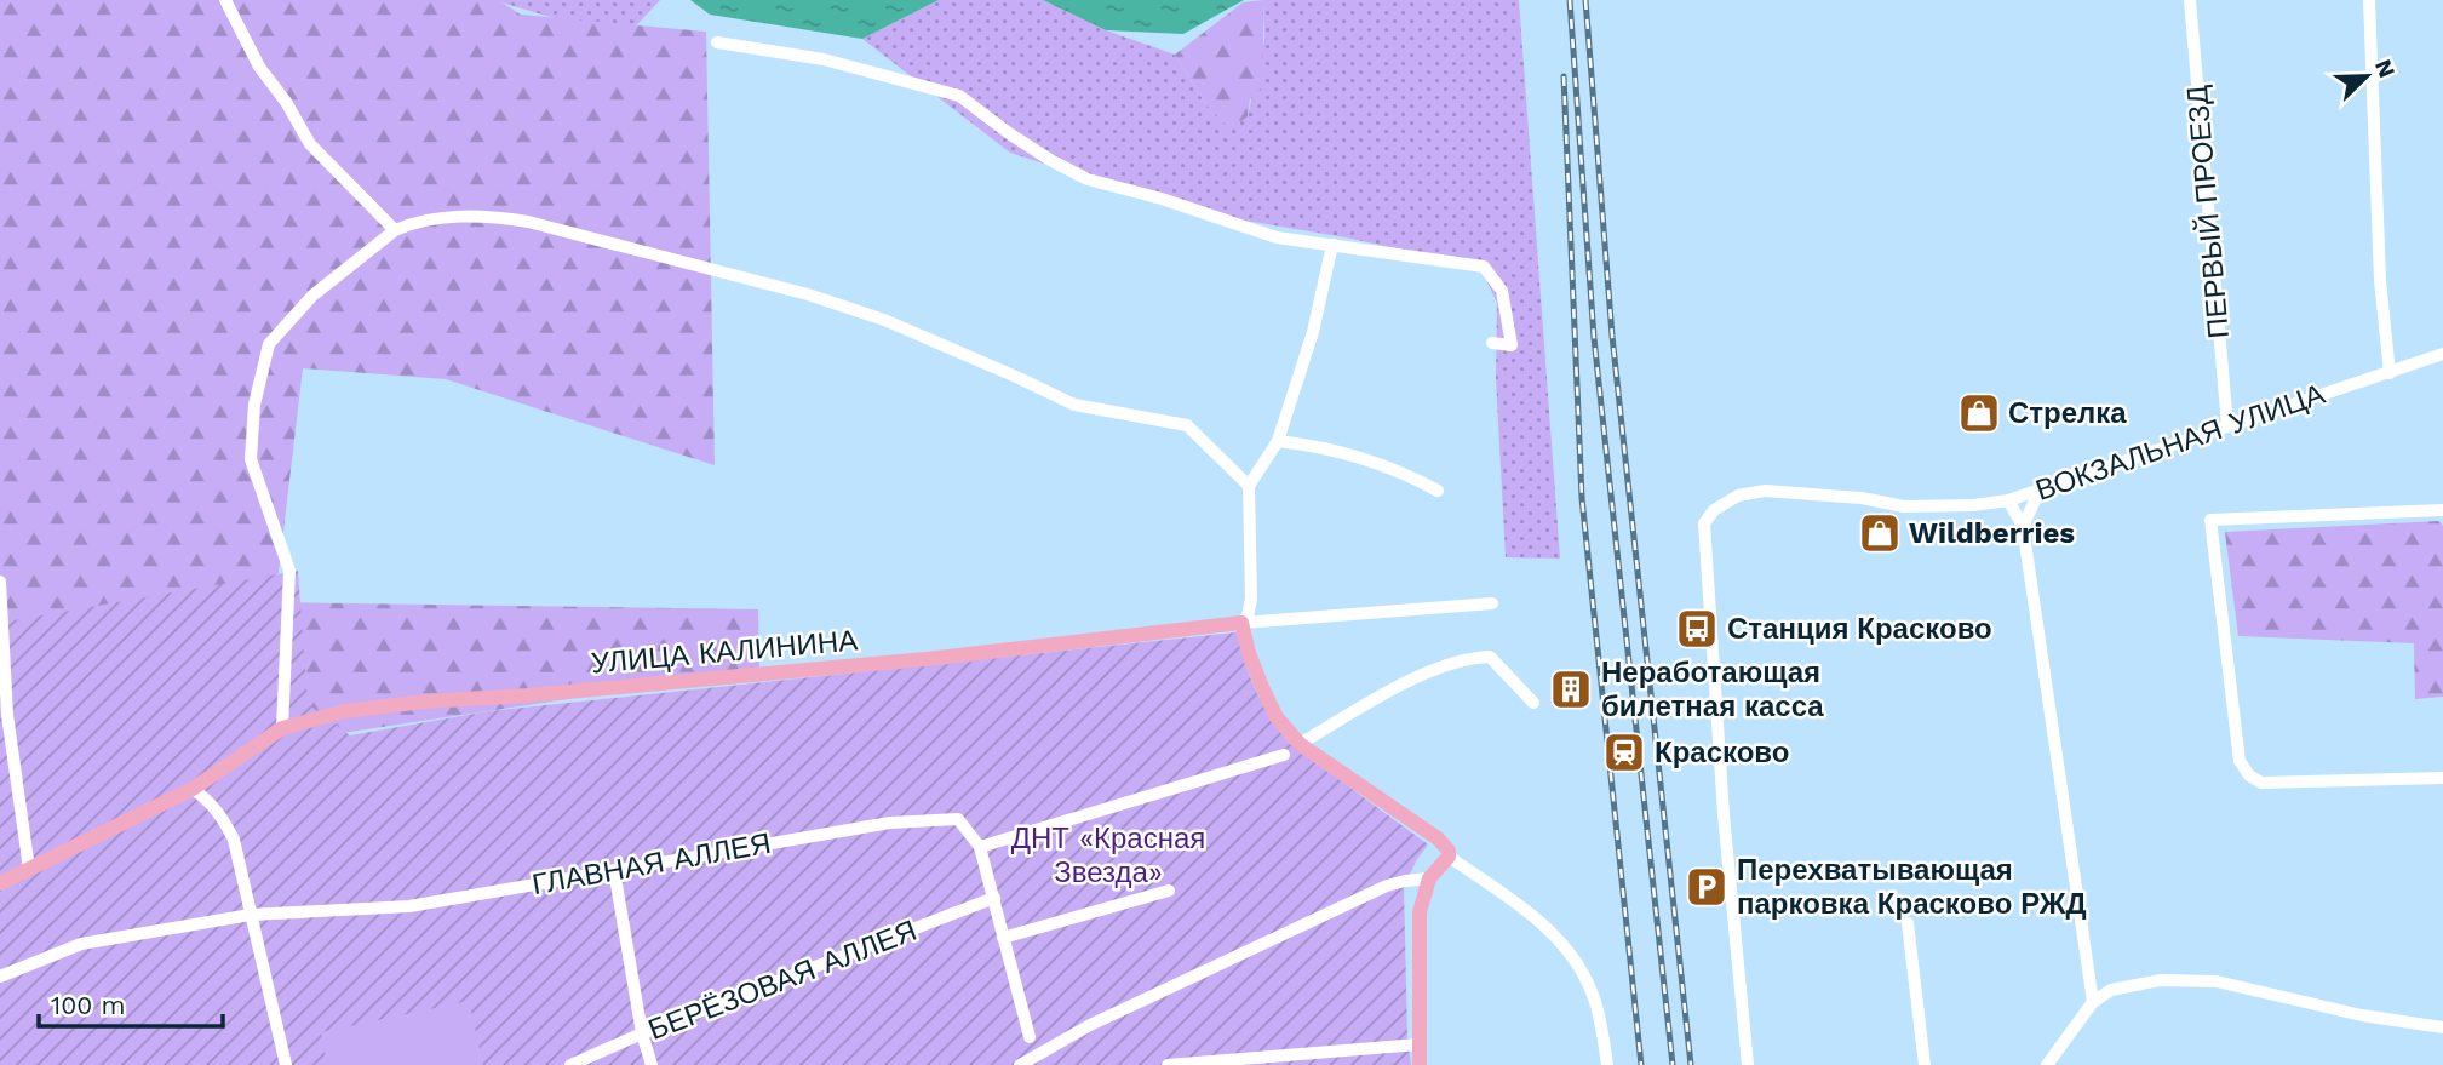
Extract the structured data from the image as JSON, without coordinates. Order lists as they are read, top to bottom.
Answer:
{
  "streets": {
    "main road": ["УЛИЦА КАЛИНИНА"],
    "street": [
      "ПЕРВЫЙ ПРОЕЗД",
      "ВОКЗАЛЬНАЯ УЛИЦА",
      "ГЛАВНАЯ АЛЛЕЯ",
      "БЕРЁЗОВАЯ АЛЛЕЯ"
    ]
  },
  "crossings": [
    ["ПЕРВЫЙ ПРОЕЗД", "ВОКЗАЛЬНАЯ УЛИЦА"]
  ],
  "parks": ["ДНТ «Красная Звезда»"],
  "places": {
    "shop": ["Стрелка", "Wildberries"],
    "bus stop": ["Станция Красково"],
    "building": ["Неработающая билетная касса"],
    "station": ["Красково"],
    "parking": ["Перехватывающая парковка Красково РЖД"]
  },
  "scale_bar": "100 m",
  "north": "top right"
}
